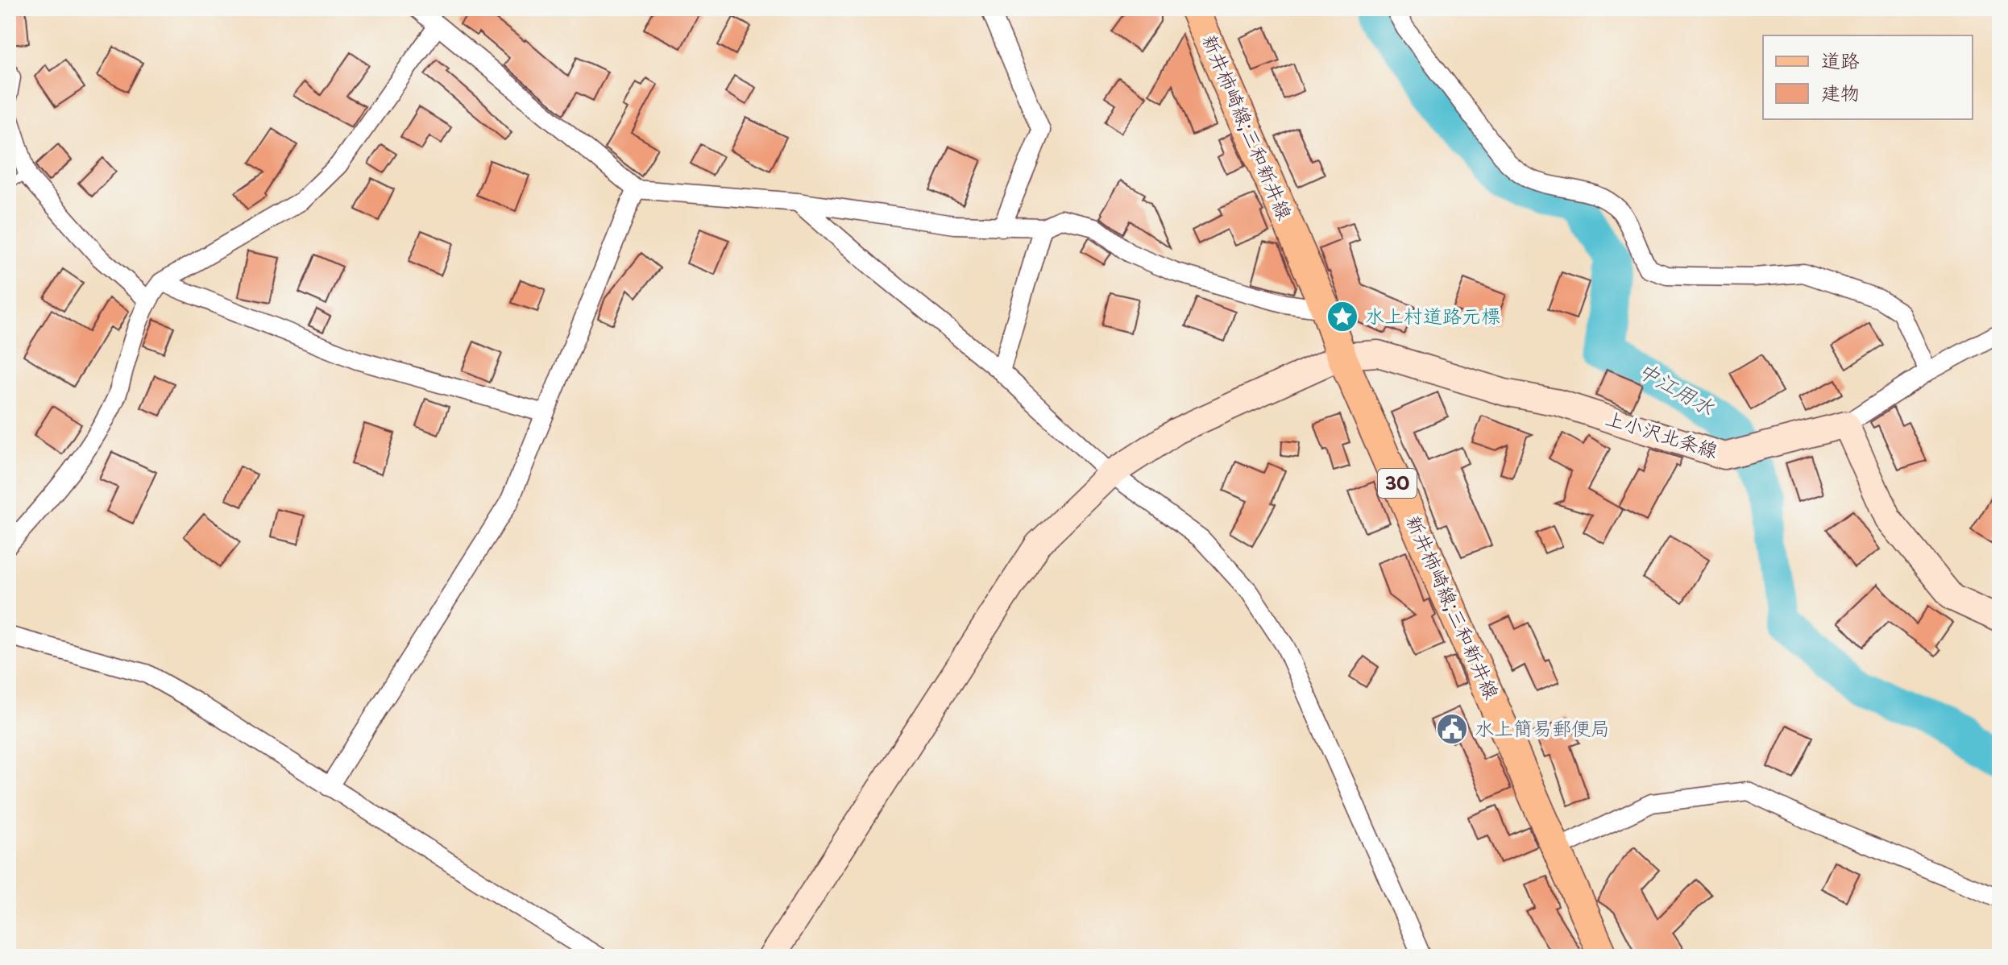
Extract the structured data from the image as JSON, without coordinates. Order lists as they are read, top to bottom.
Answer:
{
  "streets": {
    "main road": ["新井柿崎線;三和新井線", "30"],
    "street": ["上小沢北条線"]
  },
  "crossings": [
    ["新井柿崎線;三和新井線", "上小沢北条線"]
  ],
  "water": ["中江用水"],
  "places": {
    "place": ["水上村道路元標"],
    "public building": ["水上簡易郵便局"]
  },
  "legend": ["道路", "建物"]
}
